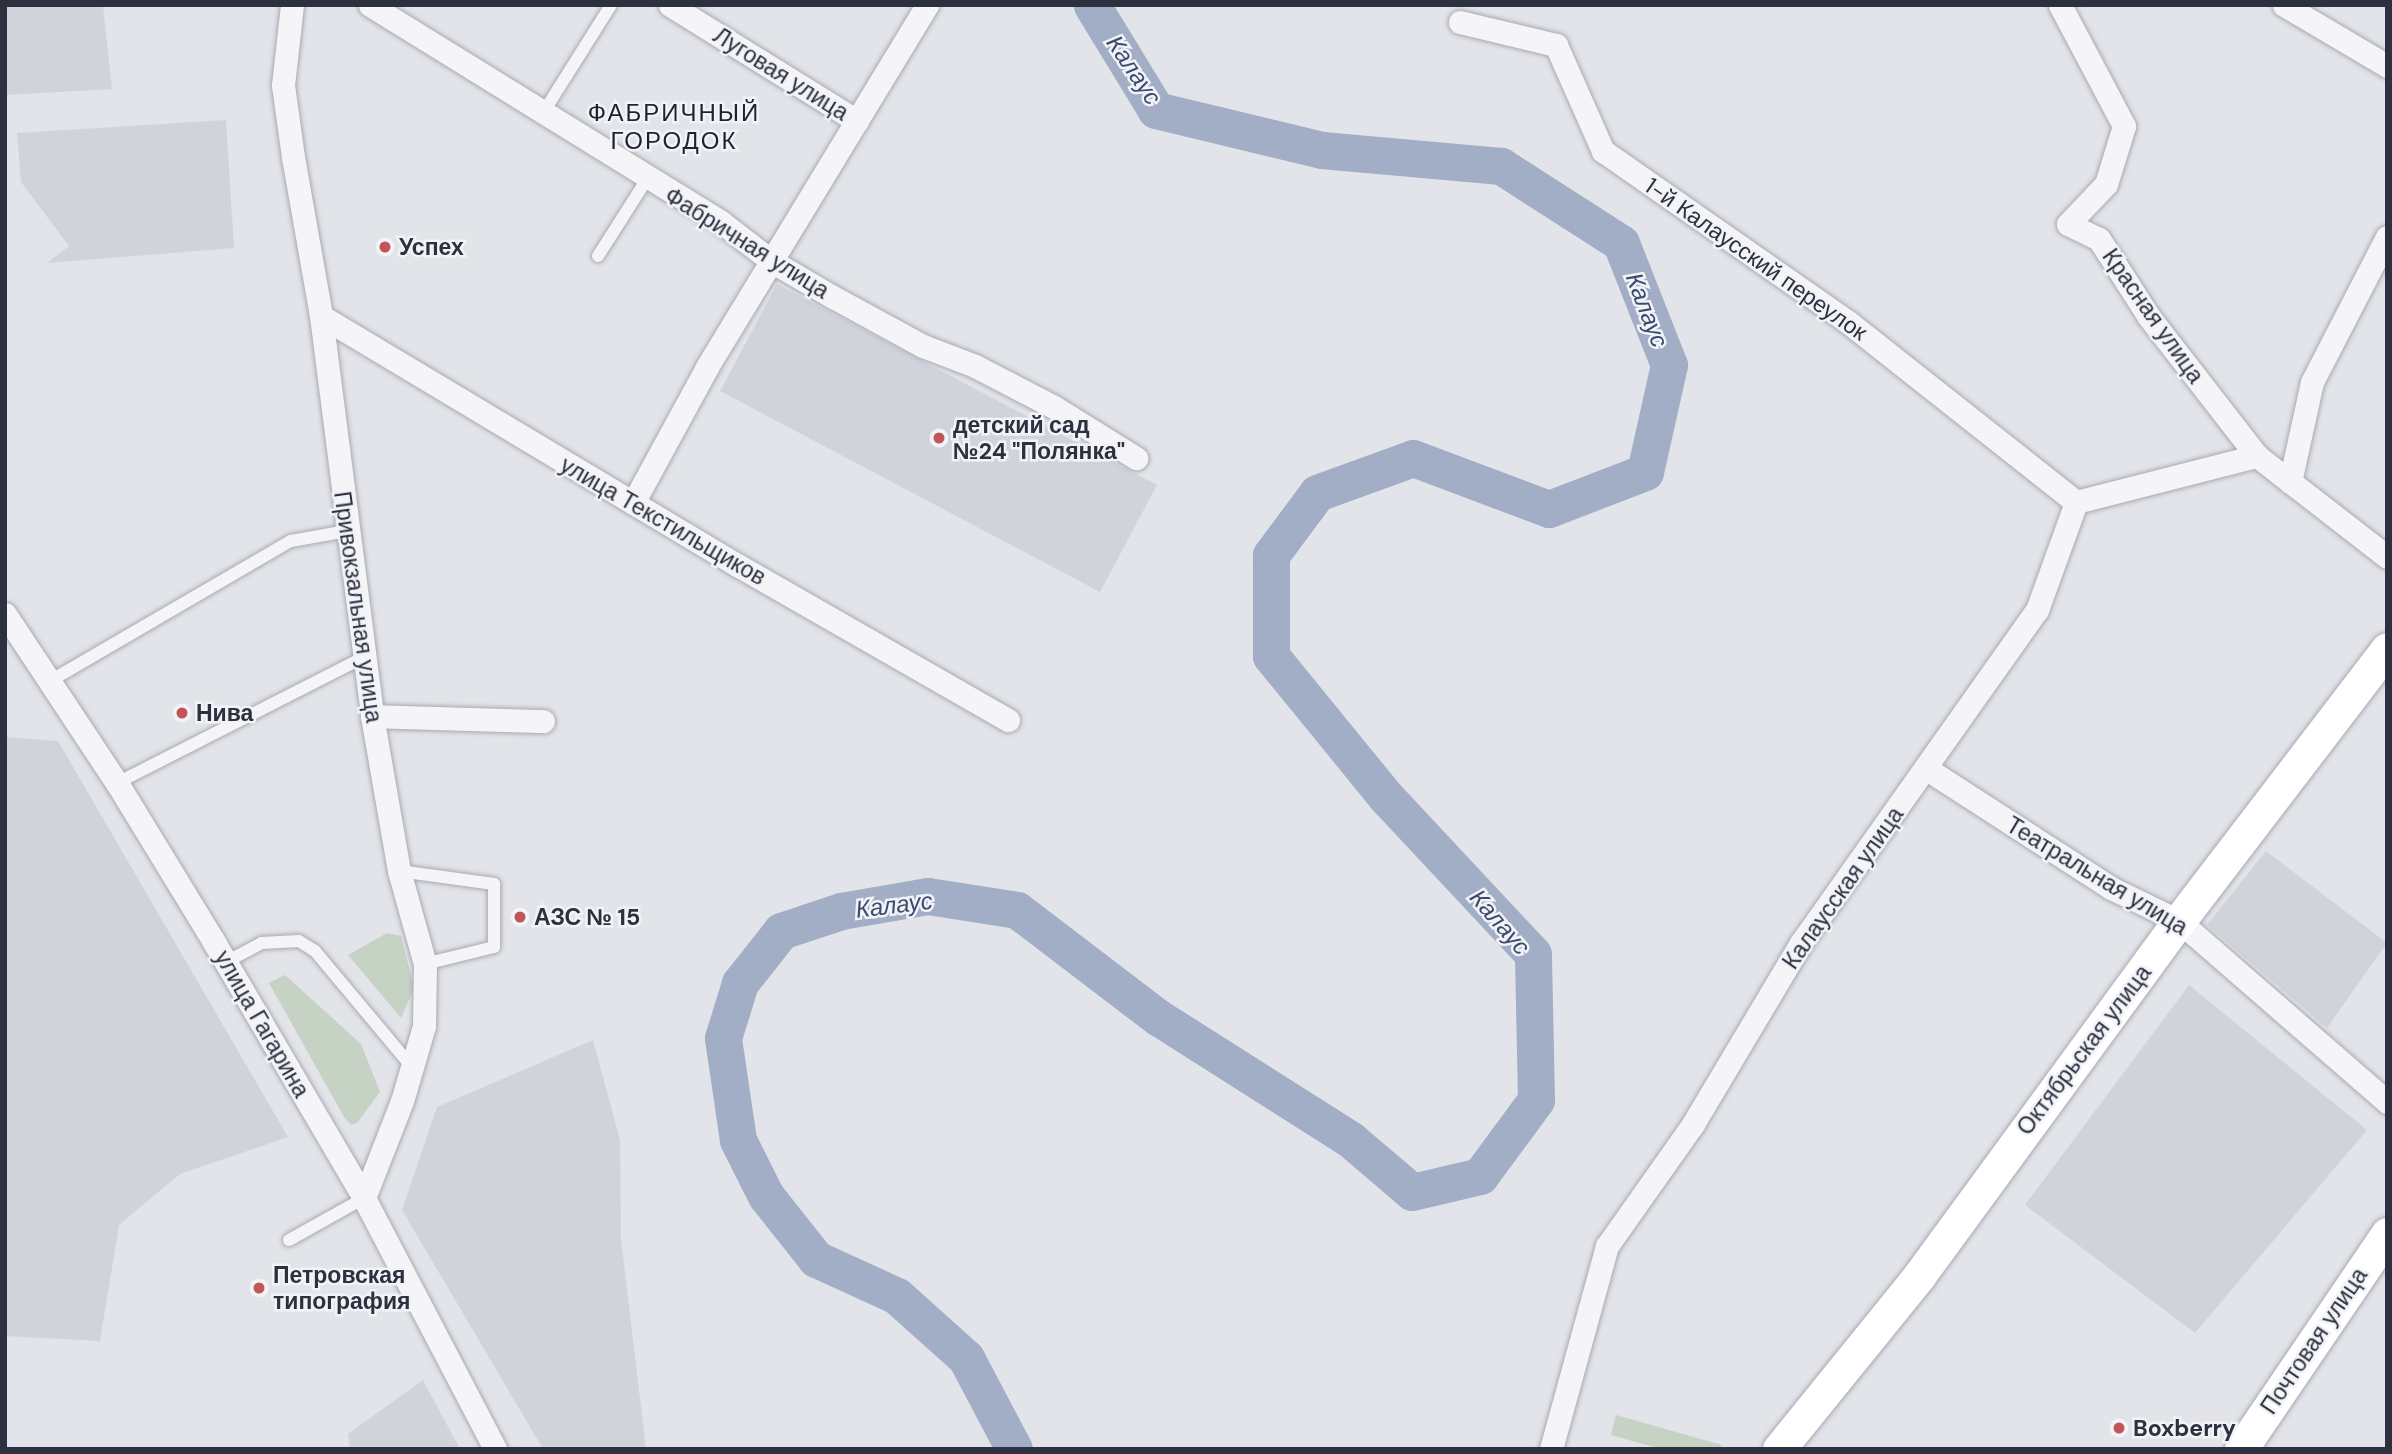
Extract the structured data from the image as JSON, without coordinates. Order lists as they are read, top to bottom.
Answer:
{
  "streets": {
    "main road": ["Октябрьская улица", "Почтовая улица"],
    "street": [
      "Луговая улица",
      "Фабричная улица",
      "1-й Калаусский переулок",
      "Красная улица",
      "улица Текстильщиков",
      "Привокзальная улица",
      "Театральная улица",
      "Калаусская улица",
      "улица Гагарина"
    ]
  },
  "crossings": [
    ["1-й Калаусский переулок", "Калаусская улица"],
    ["улица Текстильщиков", "Привокзальная улица"],
    ["Привокзальная улица", "улица Гагарина"],
    ["Театральная улица", "Калаусская улица"],
    ["Театральная улица", "Октябрьская улица"]
  ],
  "districts": ["ФАБРИЧНЫЙ ГОРОДОК"],
  "water": ["Калаус"],
  "places": [
    "Успех",
    "детский сад №24 \"Полянка\"",
    "Нива",
    "АЗС № 15",
    "Петровская типография",
    "Boxberry"
  ]
}
